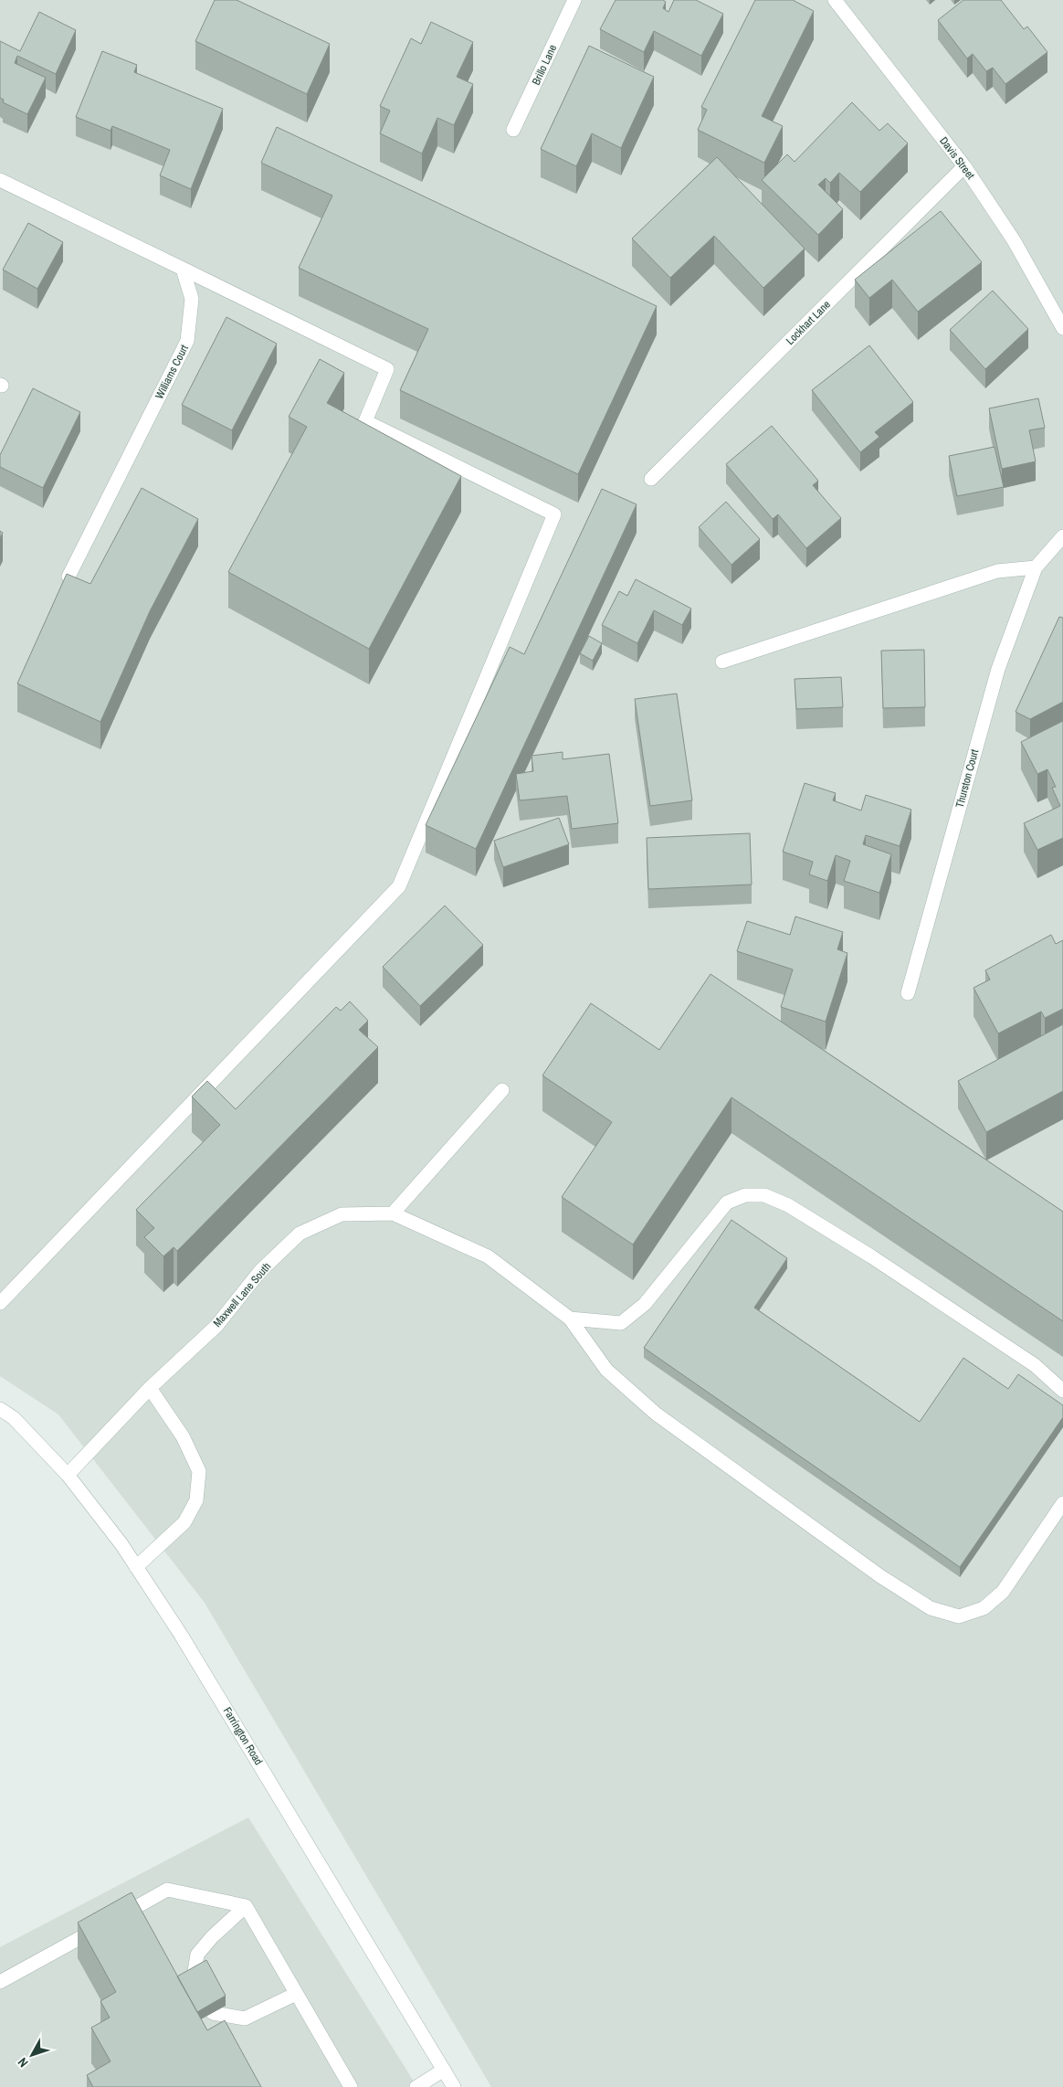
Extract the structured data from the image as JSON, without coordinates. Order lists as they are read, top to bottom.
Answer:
{
  "streets": {
    "street": [
      "Brillo Lane",
      "Davis Street",
      "Lockhart Lane",
      "Williams Court",
      "Thurston Court",
      "Maxwell Lane South",
      "Farrington Road"
    ]
  },
  "crossings": [
    ["Davis Street", "Lockhart Lane"],
    ["Maxwell Lane South", "Farrington Road"]
  ],
  "north": "bottom left"
}
